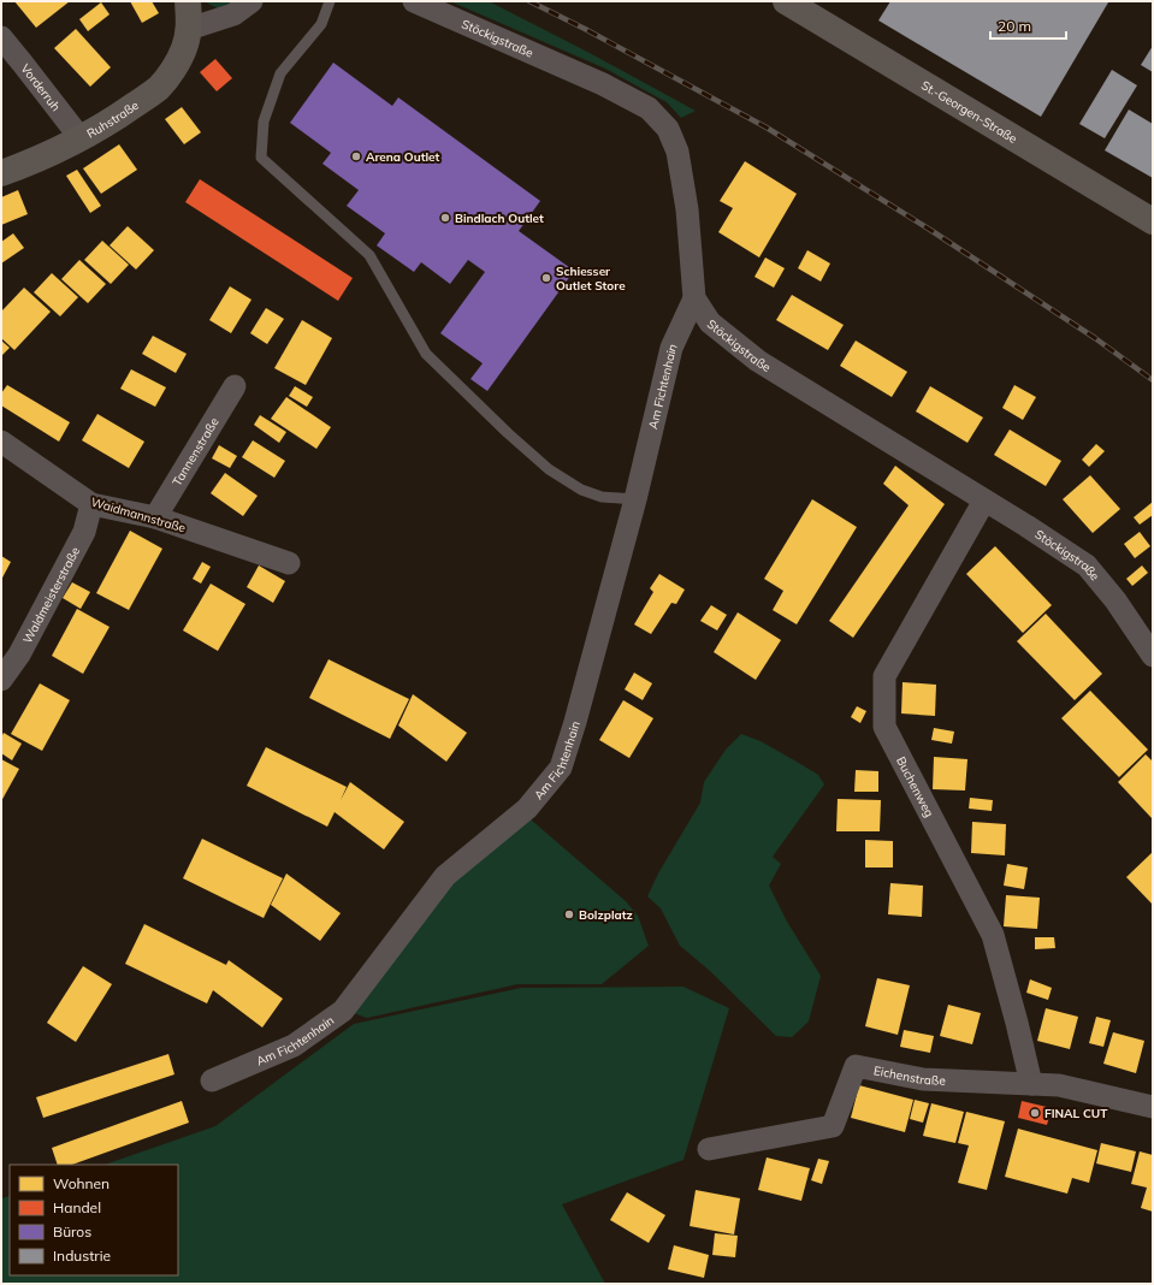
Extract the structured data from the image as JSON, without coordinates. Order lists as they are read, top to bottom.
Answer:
{
  "streets": {
    "street": [
      "Stöckigstraße",
      "Vorderruh",
      "St.-Georgen-Straße",
      "Ruhstraße",
      "Am Fichtenhain",
      "Tannenstraße",
      "Waidmannstraße",
      "Waldmeisterstraße",
      "Buchenweg",
      "Eichenstraße"
    ]
  },
  "crossings": [
    ["Stöckigstraße", "Am Fichtenhain"],
    ["Stöckigstraße", "Buchenweg"],
    ["Vorderruh", "Ruhstraße"],
    ["Tannenstraße", "Waidmannstraße"],
    ["Waidmannstraße", "Waldmeisterstraße"],
    ["Buchenweg", "Eichenstraße"]
  ],
  "places": [
    "Arena Outlet",
    "Bindlach Outlet",
    "Schiesser Outlet Store",
    "Bolzplatz",
    "FINAL CUT"
  ],
  "legend": [
    "Wohnen",
    "Handel",
    "Büros",
    "Industrie"
  ],
  "scale_bar": "20 m"
}
